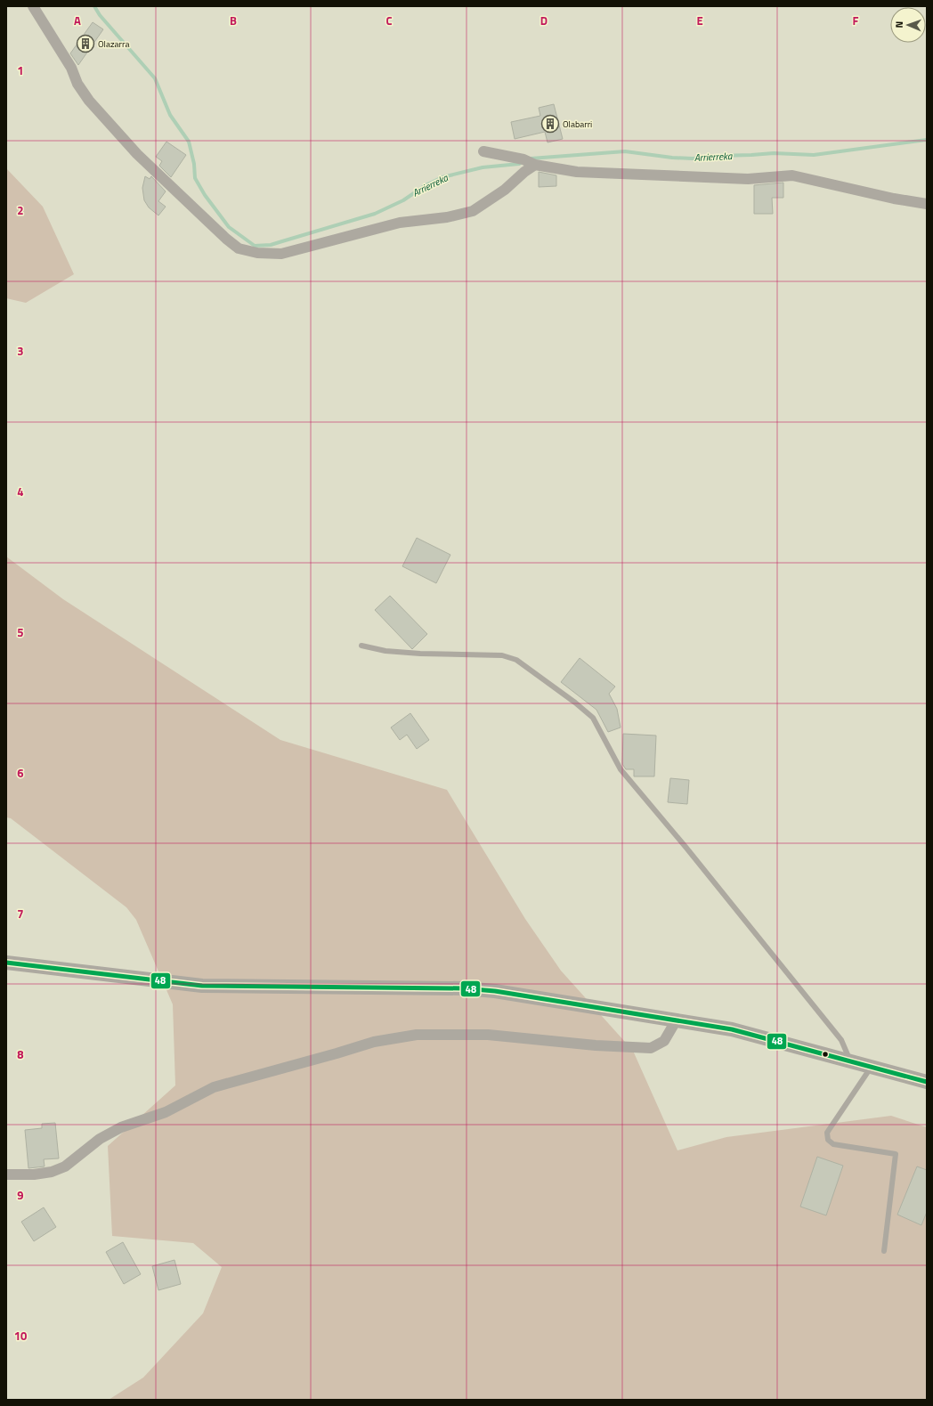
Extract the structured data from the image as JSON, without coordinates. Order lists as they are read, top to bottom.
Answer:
{
  "water": ["Arrierreka"],
  "places": {
    "building": ["Olazarra", "Olabarri"]
  },
  "lines": ["transit line 48"],
  "north": "left",
  "grid": {
    "columns": [
      "A",
      "B",
      "C",
      "D",
      "E",
      "F"
    ],
    "rows": [
      "1",
      "2",
      "3",
      "4",
      "5",
      "6",
      "7",
      "8",
      "9",
      "10"
    ]
  }
}
